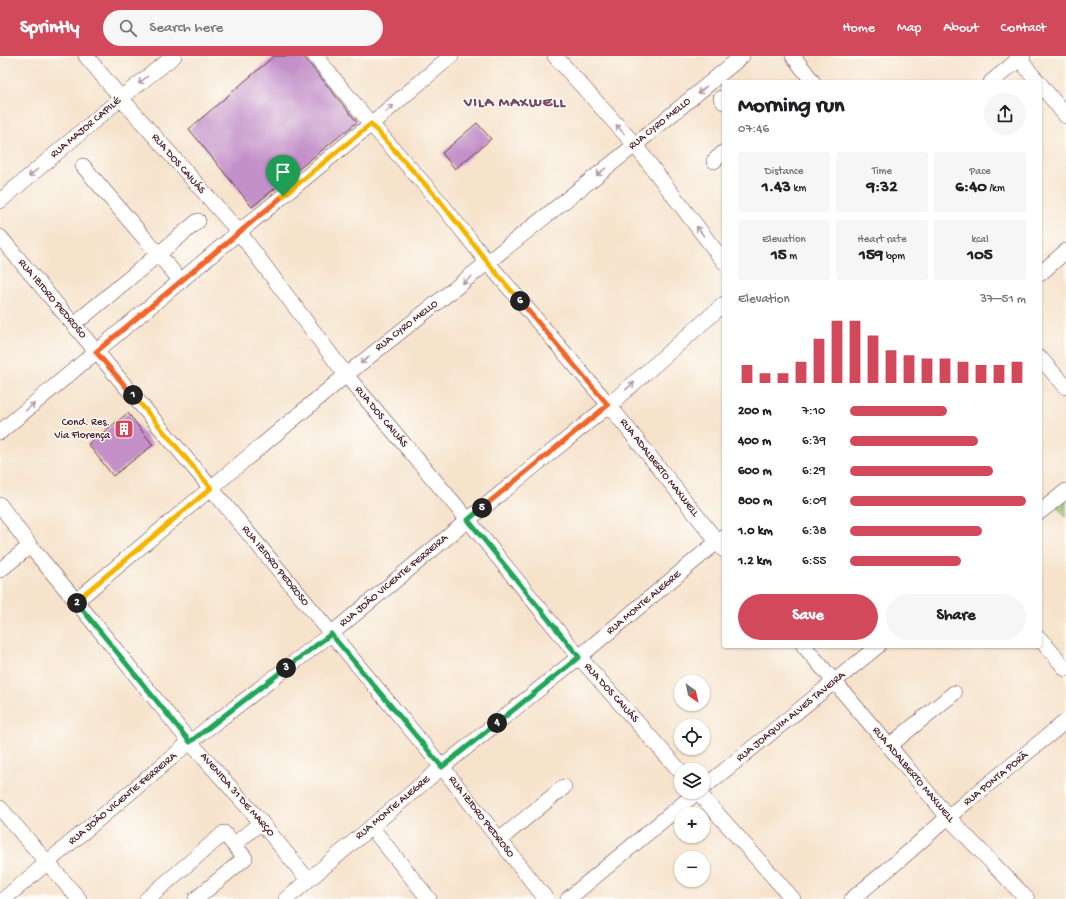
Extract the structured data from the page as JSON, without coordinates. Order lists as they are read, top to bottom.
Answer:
{
  "streets": {
    "street": [
      "RUA CYRO MELLO",
      "RUA MAJOR CAPILÉ",
      "RUA DOS CAIUÁS",
      "RUA IZIDRO PEDROSO",
      "RUA ADALBERTO MAXWELL",
      "RUA JOÃO VICENTE FERREIRA",
      "RUA MONTE ALEGRE",
      "RUA JOAQUIM ALVES TAVEIRA",
      "RUA PONTA PORÃ",
      "AVENIDA 31 DE MARÇO"
    ]
  },
  "crossings": [
    ["RUA CYRO MELLO", "RUA DOS CAIUÁS"],
    ["RUA CYRO MELLO", "RUA IZIDRO PEDROSO"],
    ["RUA CYRO MELLO", "RUA ADALBERTO MAXWELL"],
    ["RUA CYRO MELLO", "AVENIDA 31 DE MARÇO"],
    ["RUA MAJOR CAPILÉ", "RUA DOS CAIUÁS"],
    ["RUA DOS CAIUÁS", "RUA JOÃO VICENTE FERREIRA"],
    ["RUA DOS CAIUÁS", "RUA MONTE ALEGRE"],
    ["RUA IZIDRO PEDROSO", "RUA JOÃO VICENTE FERREIRA"],
    ["RUA IZIDRO PEDROSO", "RUA MONTE ALEGRE"],
    ["RUA ADALBERTO MAXWELL", "RUA JOÃO VICENTE FERREIRA"],
    ["RUA ADALBERTO MAXWELL", "RUA MONTE ALEGRE"],
    ["RUA ADALBERTO MAXWELL", "RUA JOAQUIM ALVES TAVEIRA"],
    ["RUA ADALBERTO MAXWELL", "RUA PONTA PORÃ"],
    ["RUA JOÃO VICENTE FERREIRA", "AVENIDA 31 DE MARÇO"],
    ["RUA MONTE ALEGRE", "AVENIDA 31 DE MARÇO"]
  ],
  "one_way": ["RUA CYRO MELLO", "RUA MAJOR CAPILÉ"],
  "districts": ["VILA MAXWELL"],
  "places": {
    "building": ["Cond. Res. Via Florença"]
  },
  "north": "bottom right",
  "page": {
    "header": "Sprintly",
    "search": "Search here",
    "nav": [
      "Home",
      "Map",
      "About",
      "Contact"
    ],
    "heading": ["Morning run", "07:46"],
    "stats": [
      ["Distance", "1.43 km"],
      ["Time", "9:32"],
      ["Pace", "6:40 /km"],
      ["Elevation", "15 m"],
      ["Heart rate", "159 bpm"],
      ["kcal", "105"]
    ],
    "chart": ["Elevation", "37–51 m"],
    "pins": [
      "6",
      "1",
      "5",
      "2",
      "3",
      "4"
    ],
    "list": [
      {
        "name": "200 m",
        "note": "7:10"
      },
      {
        "name": "400 m",
        "note": "6:39"
      },
      {
        "name": "600 m",
        "note": "6:29"
      },
      {
        "name": "800 m",
        "note": "6:09"
      },
      {
        "name": "1.0 km",
        "note": "6:38"
      },
      {
        "name": "1.2 km",
        "note": "6:55"
      }
    ],
    "buttons": ["Save", "Share"],
    "map_buttons": ["+", "−"]
  }
}
